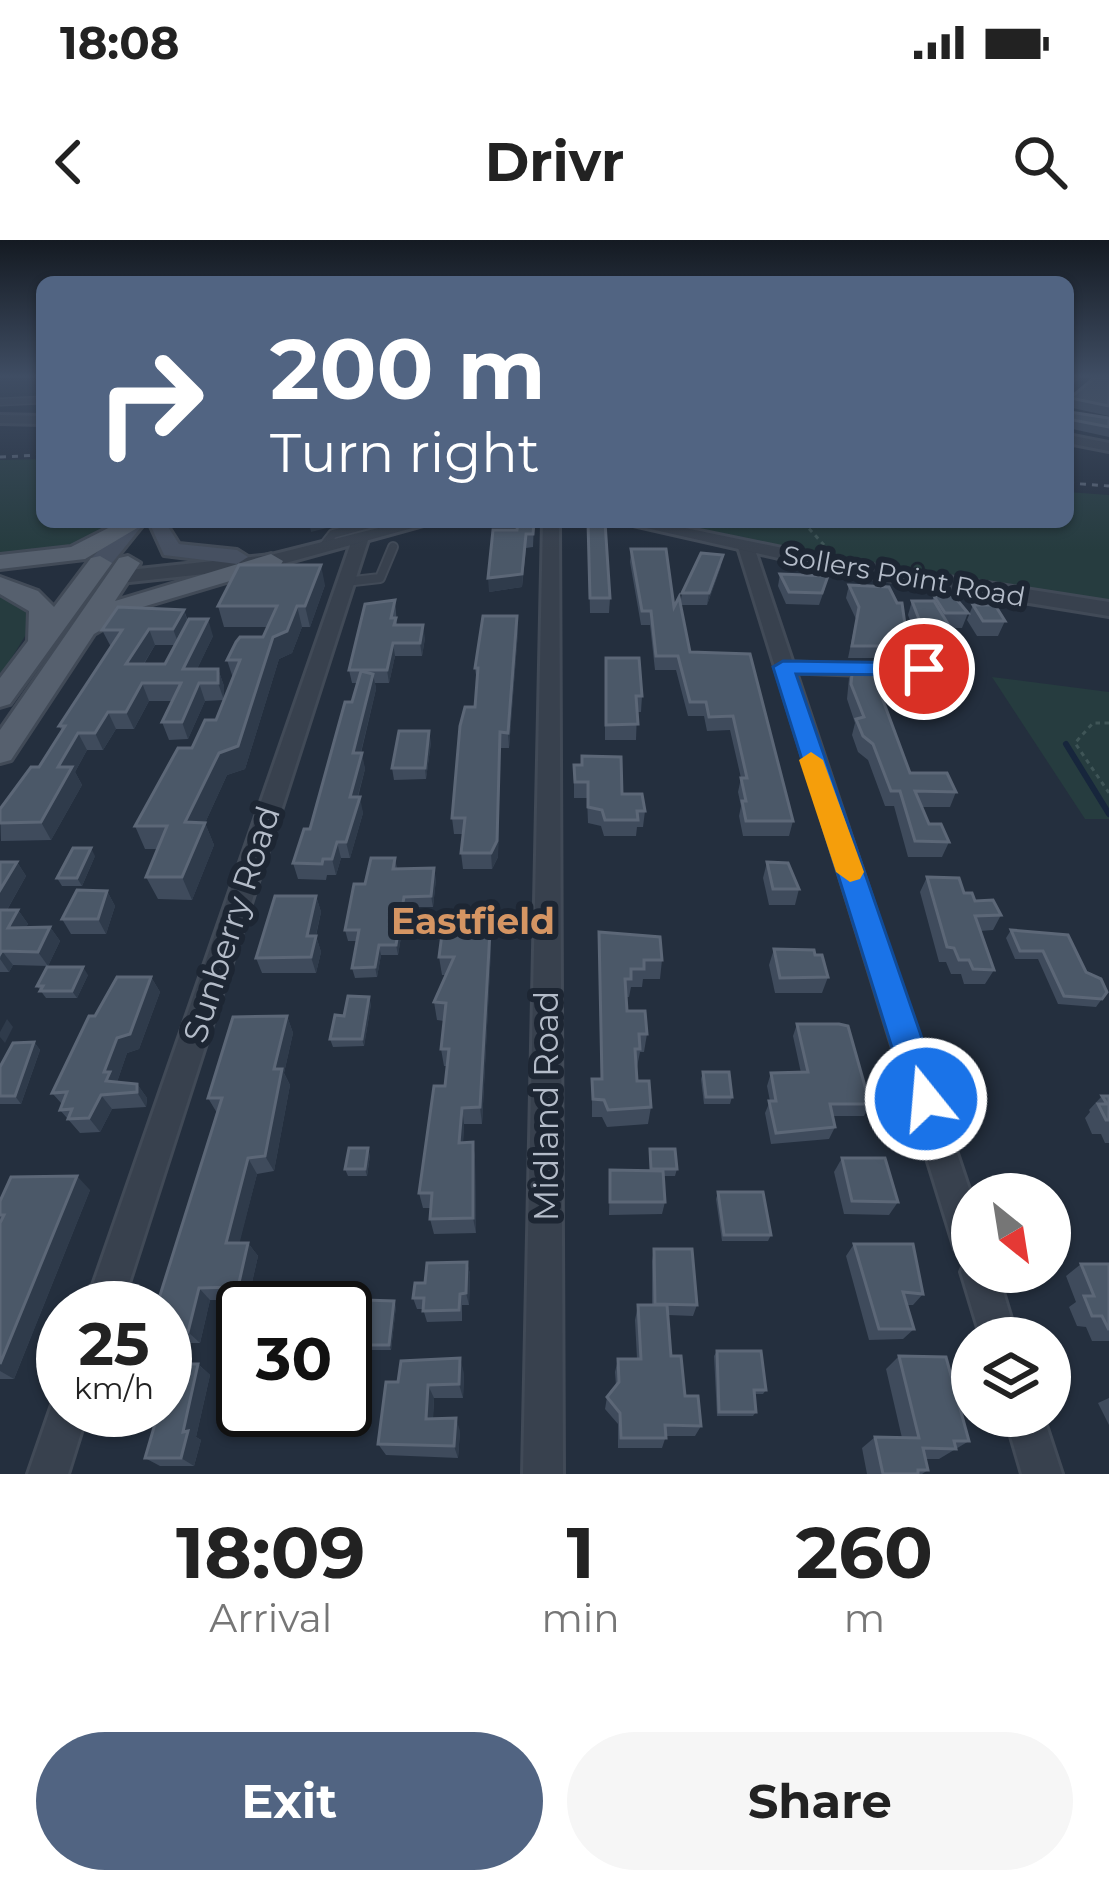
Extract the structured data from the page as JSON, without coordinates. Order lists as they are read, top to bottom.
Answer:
{
  "streets": {
    "street": ["Sollers Point Road", "Sunberry Road", "Midland Road"]
  },
  "districts": ["Eastfield"],
  "north": "bottom right",
  "page": {
    "status": "18:08",
    "header": "Drivr",
    "turn": ["200 m", "Turn right"],
    "speed": "25 km/h",
    "limit": "30",
    "eta": [
      "18:09",
      "Arrival",
      "1",
      "min",
      "260",
      "m"
    ],
    "buttons": ["Exit", "Share"]
  }
}
